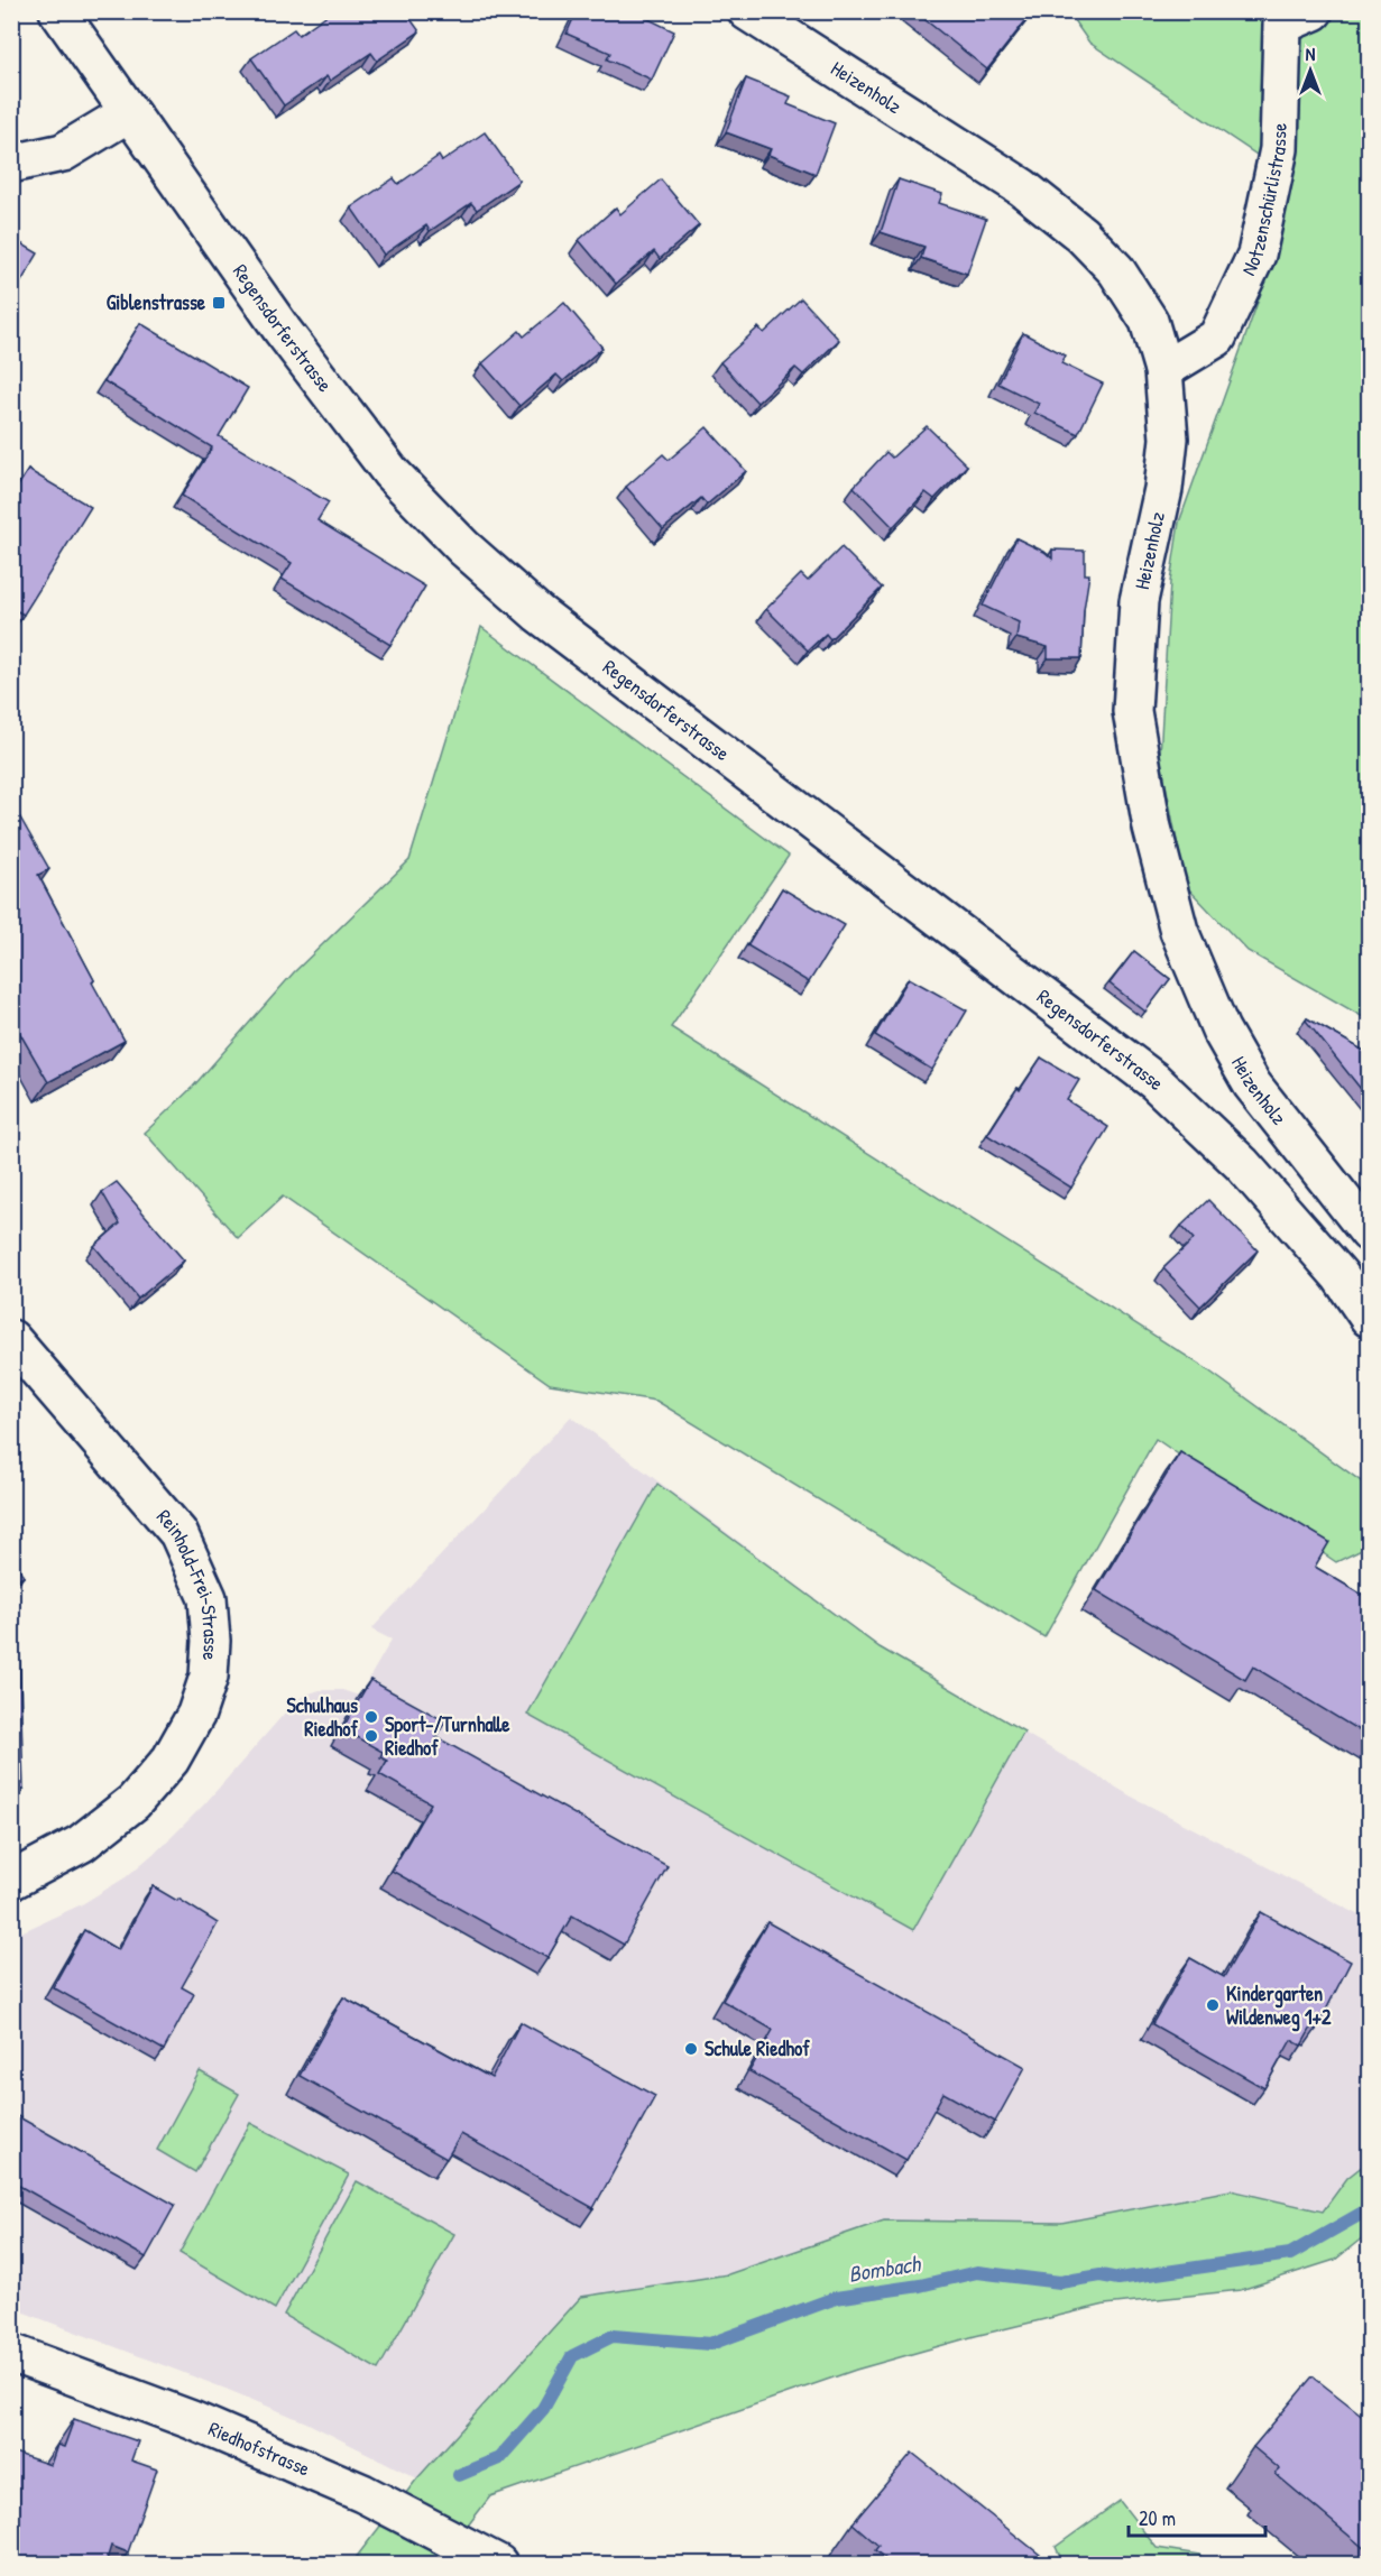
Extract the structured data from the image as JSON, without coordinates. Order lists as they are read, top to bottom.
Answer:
{
  "streets": {
    "street": [
      "Heizenholz",
      "Notzenschürlistrasse",
      "Regensdorferstrasse",
      "Reinhold-Frei-Strasse",
      "Riedhofstrasse"
    ]
  },
  "crossings": [
    ["Heizenholz", "Notzenschürlistrasse"]
  ],
  "water": ["Bombach"],
  "places": {
    "transit": ["Giblenstrasse"],
    "other": [
      "Schulhaus Riedhof",
      "Sport-/Turnhalle Riedhof",
      "Kindergarten Wildenweg 1+2",
      "Schule Riedhof"
    ]
  },
  "scale_bar": "20 m",
  "north": "top"
}
